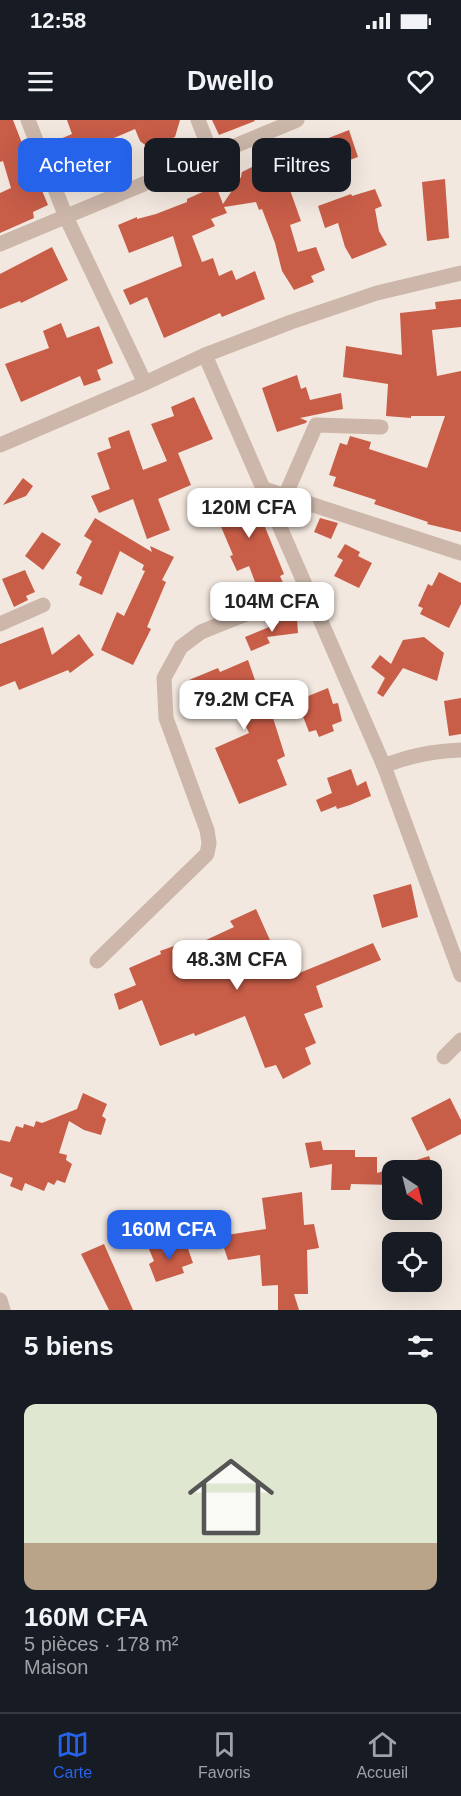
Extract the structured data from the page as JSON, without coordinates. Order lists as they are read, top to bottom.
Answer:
{
  "north": "bottom right",
  "page": {
    "status": "12:58",
    "header": "Dwello",
    "chip": ["Acheter", "Louer", "Filtres"],
    "price": [
      "120M CFA",
      "104M CFA",
      "79.2M CFA",
      "48.3M CFA",
      "160M CFA"
    ],
    "heading": "5 biens",
    "list": [
      {
        "name": "160M CFA",
        "note": "5 pièces · 178 m² · Maison"
      }
    ],
    "tabs": ["Carte", "Favoris", "Accueil"]
  }
}
